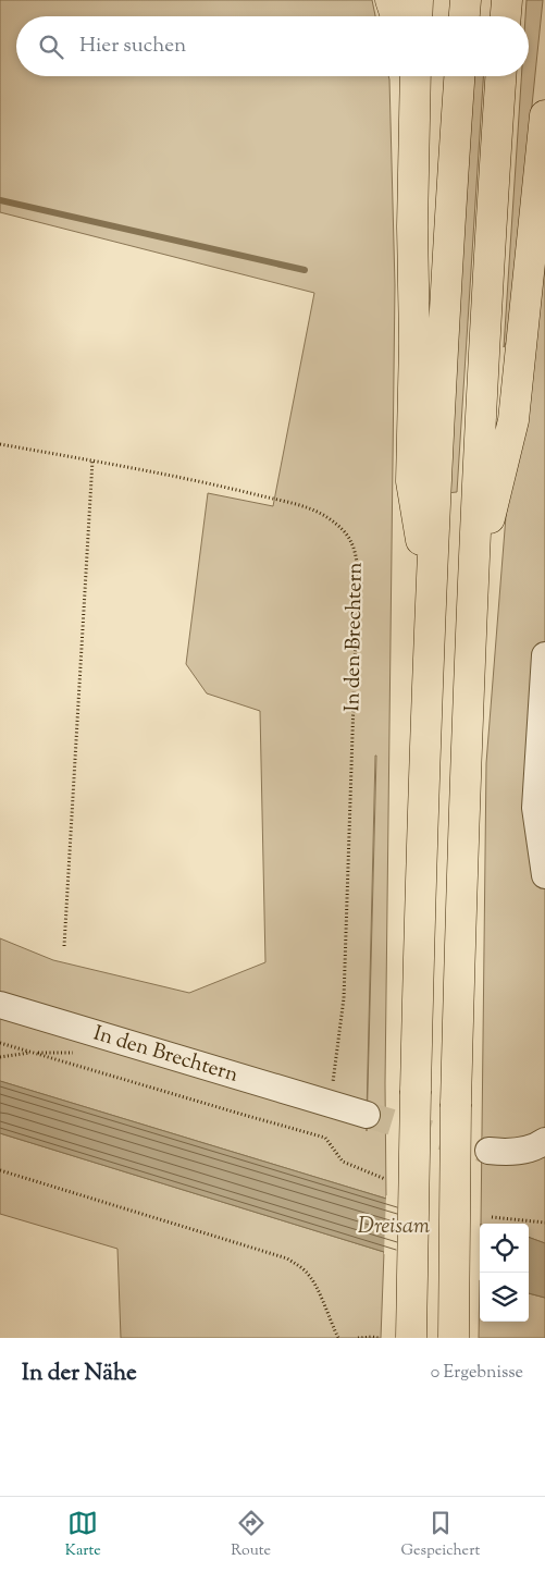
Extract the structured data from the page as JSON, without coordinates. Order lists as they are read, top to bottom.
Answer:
{
  "streets": {
    "street": ["In den Brechtern"]
  },
  "water": ["Dreisam"],
  "page": {
    "search": "Hier suchen",
    "heading": ["In der Nähe", "0 Ergebnisse"],
    "nav": ["Karte", "Route", "Gespeichert"]
  }
}
